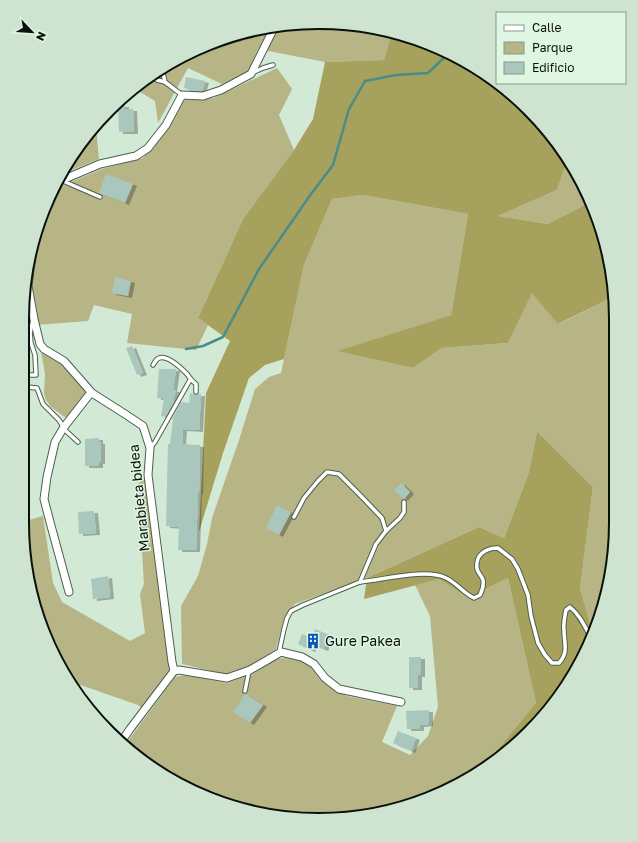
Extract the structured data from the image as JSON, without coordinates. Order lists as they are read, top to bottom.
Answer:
{
  "streets": {
    "street": ["Marabieta bidea"]
  },
  "places": {
    "building": ["Gure Pakea"]
  },
  "legend": ["Calle", "Parque", "Edificio"],
  "north": "bottom right"
}
